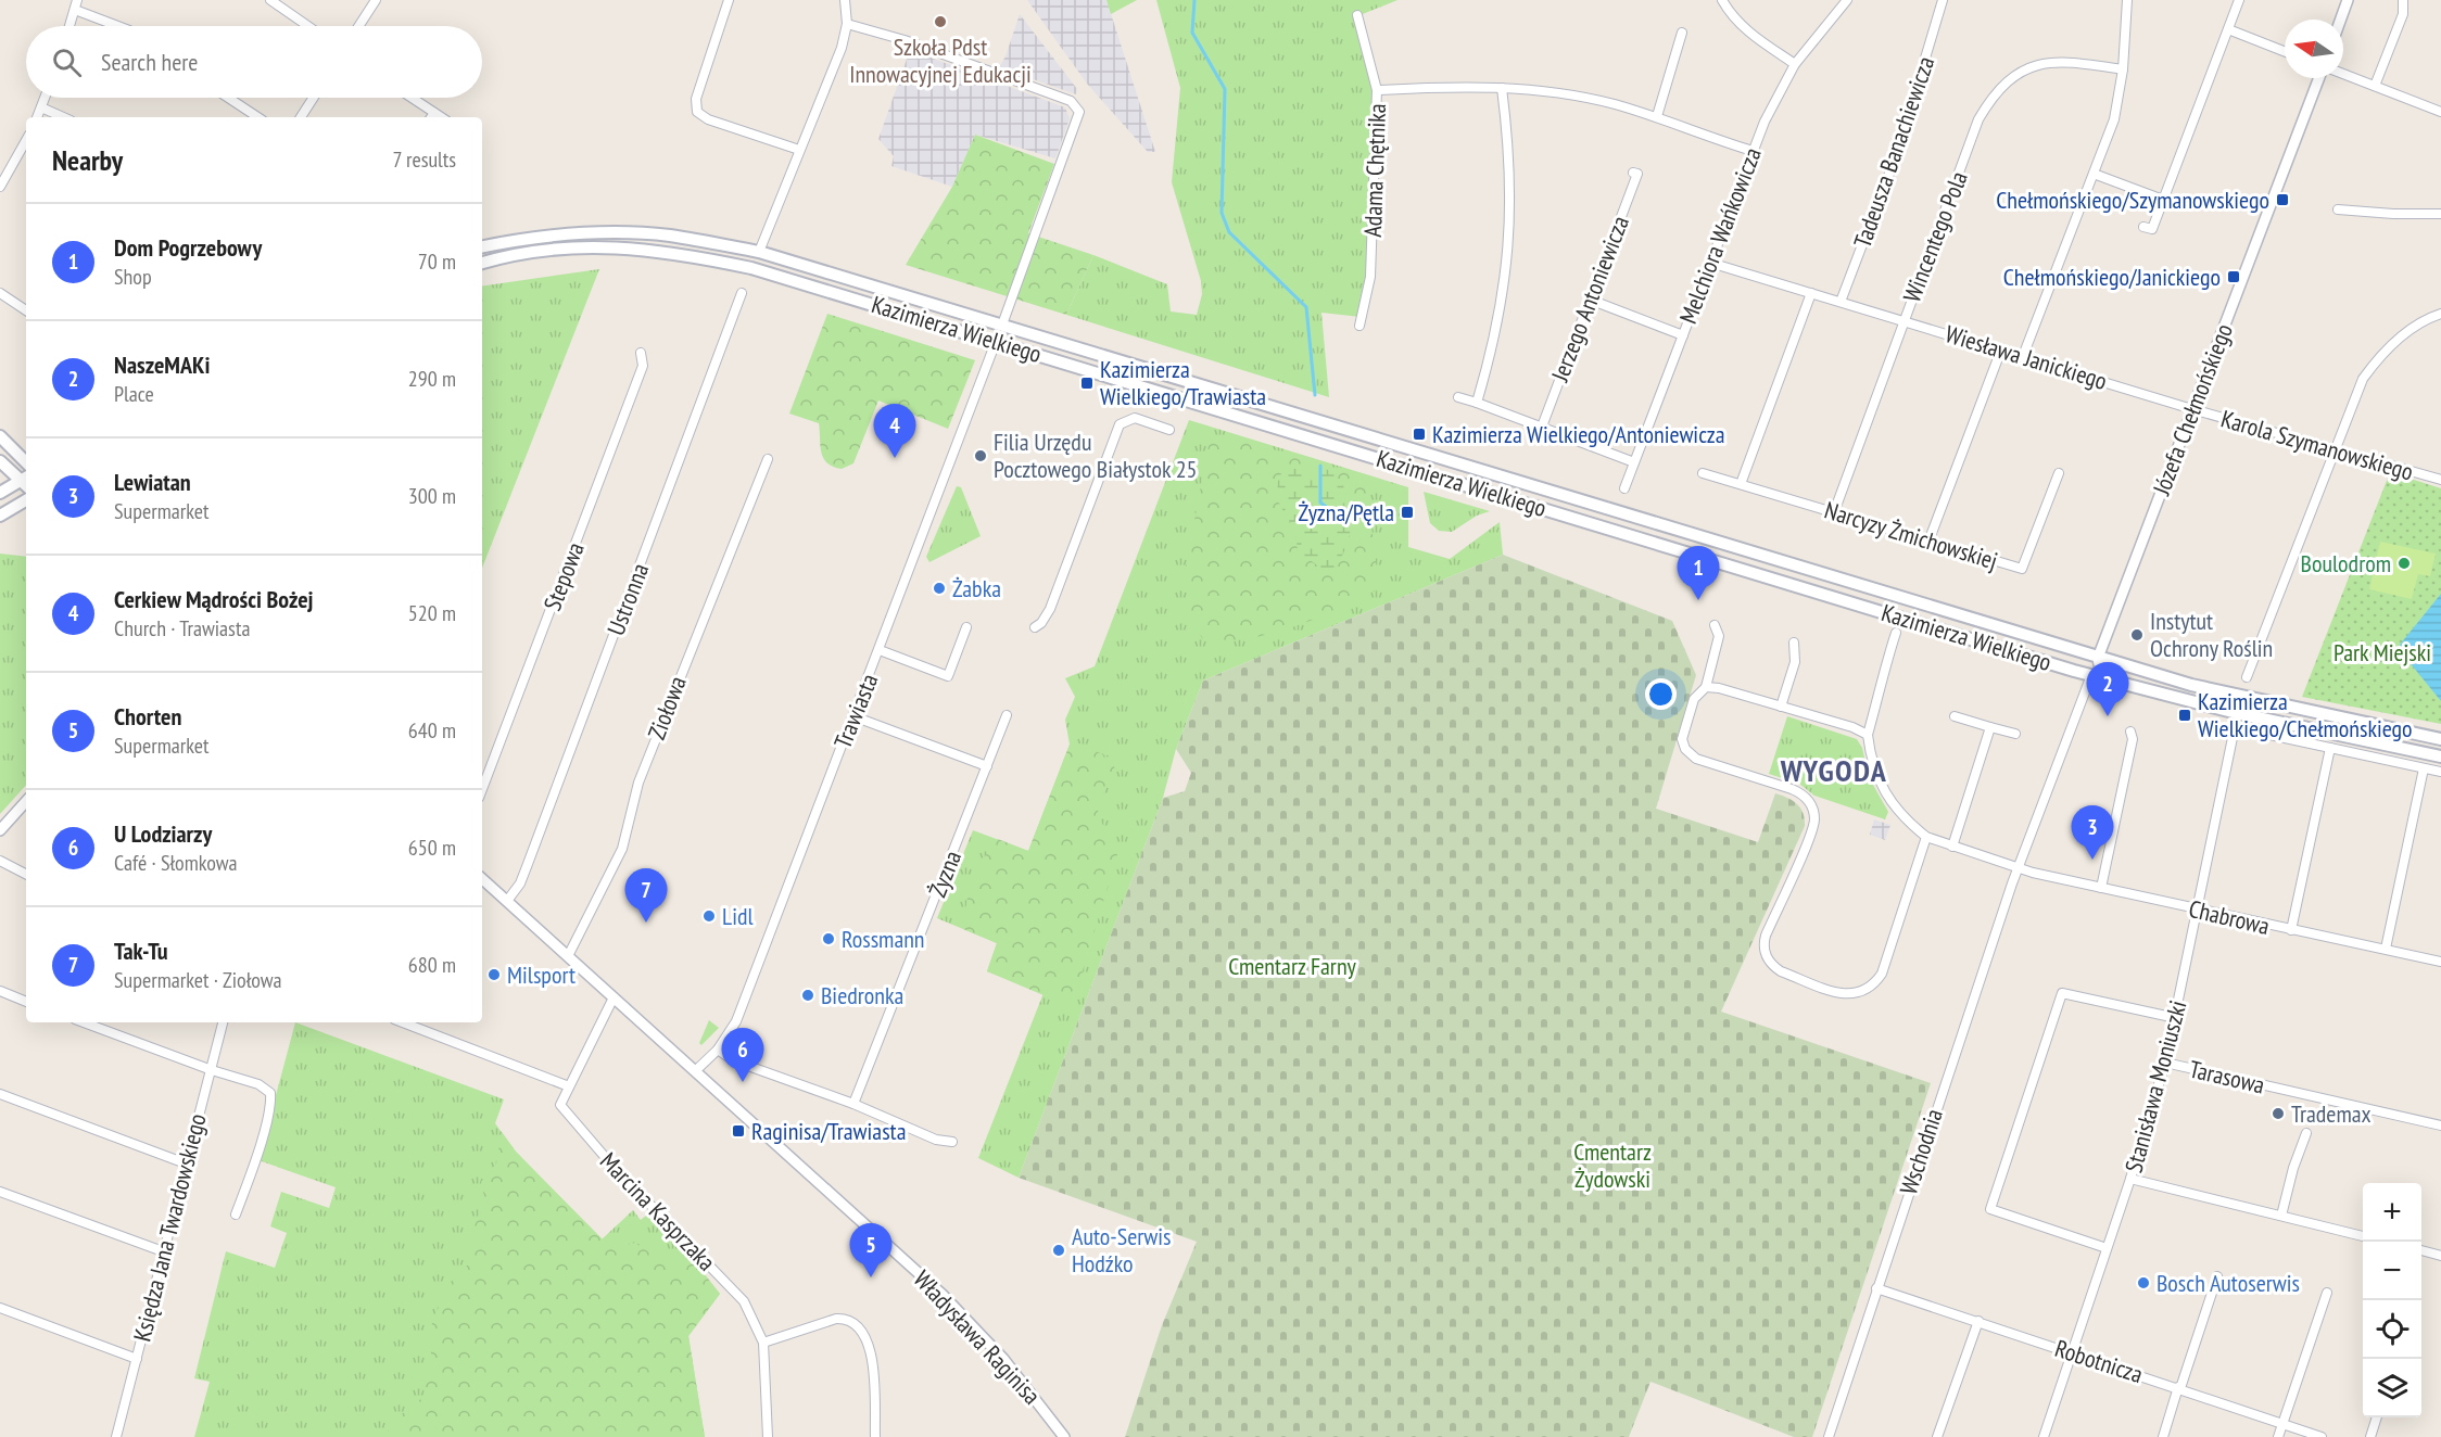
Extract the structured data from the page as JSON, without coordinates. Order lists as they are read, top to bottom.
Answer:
{
  "streets": {
    "main road": ["Kazimierza Wielkiego"],
    "street": [
      "Tadeusza Banachiewicza",
      "Adama Chętnika",
      "Melchiora Wańkowicza",
      "Wincentego Pola",
      "Jerzego Antoniewicza",
      "Wiesława Janickiego",
      "Józefa Chełmońskiego",
      "Karola Szymanowskiego",
      "Narcyzy Żmichowskiej",
      "Stepowa",
      "Ustronna",
      "Ziołowa",
      "Trawiasta",
      "Żyzna",
      "Chabrowa",
      "Tarasowa",
      "Stanisława Moniuszki",
      "Wschodnia",
      "Marcina Kasprzaka",
      "Księdza Jana Twardowskiego",
      "Władysława Raginisa",
      "Robotnicza"
    ]
  },
  "crossings": [
    ["Tadeusza Banachiewicza", "Wiesława Janickiego"],
    ["Melchiora Wańkowicza", "Wiesława Janickiego"],
    ["Wincentego Pola", "Wiesława Janickiego"],
    ["Wincentego Pola", "Narcyzy Żmichowskiej"],
    ["Kazimierza Wielkiego", "Józefa Chełmońskiego"],
    ["Kazimierza Wielkiego", "Trawiasta"],
    ["Wiesława Janickiego", "Józefa Chełmońskiego"],
    ["Wiesława Janickiego", "Karola Szymanowskiego"],
    ["Józefa Chełmońskiego", "Karola Szymanowskiego"],
    ["Ustronna", "Władysława Raginisa"],
    ["Ziołowa", "Władysława Raginisa"],
    ["Trawiasta", "Władysława Raginisa"],
    ["Chabrowa", "Stanisława Moniuszki"],
    ["Chabrowa", "Wschodnia"],
    ["Tarasowa", "Stanisława Moniuszki"],
    ["Stanisława Moniuszki", "Robotnicza"],
    ["Wschodnia", "Robotnicza"],
    ["Marcina Kasprzaka", "Władysława Raginisa"]
  ],
  "districts": ["WYGODA"],
  "parks": ["Park Miejski", "Cmentarz Farny", "Cmentarz Żydowski"],
  "places": {
    "other": [
      "Szkoła Pdst Innowacyjnej Edukacji",
      "Filia Urzędu Pocztowego Białystok 25",
      "Boulodrom",
      "Żabka",
      "Instytut Ochrony Roślin",
      "Lidl",
      "Rossmann",
      "Milsport",
      "Biedronka",
      "Trademax",
      "Auto-Serwis Hodźko",
      "Bosch Autoserwis"
    ],
    "transit": [
      "Chełmońskiego/Szymanowskiego",
      "Chełmońskiego/Janickiego",
      "Kazimierza Wielkiego/Trawiasta",
      "Kazimierza Wielkiego/Antoniewicza",
      "Żyzna/Pętla",
      "Kazimierza Wielkiego/Chełmońskiego",
      "Raginisa/Trawiasta"
    ]
  },
  "north": "left",
  "page": {
    "search": "Search here",
    "heading": ["Nearby", "7 results"],
    "list": [
      {
        "mark": "1",
        "name": "Dom Pogrzebowy",
        "note": "Shop",
        "value": "70 m"
      },
      {
        "mark": "2",
        "name": "NaszeMAKi",
        "note": "Place",
        "value": "290 m"
      },
      {
        "mark": "3",
        "name": "Lewiatan",
        "note": "Supermarket",
        "value": "300 m"
      },
      {
        "mark": "4",
        "name": "Cerkiew Mądrości Bożej",
        "note": "Church · Trawiasta",
        "value": "520 m"
      },
      {
        "mark": "5",
        "name": "Chorten",
        "note": "Supermarket",
        "value": "640 m"
      },
      {
        "mark": "6",
        "name": "U Lodziarzy",
        "note": "Café · Słomkowa",
        "value": "650 m"
      },
      {
        "mark": "7",
        "name": "Tak-Tu",
        "note": "Supermarket · Ziołowa",
        "value": "680 m"
      }
    ],
    "pins": [
      "4",
      "1",
      "2",
      "3",
      "7",
      "6",
      "5"
    ],
    "map_buttons": ["+", "−"]
  }
}
